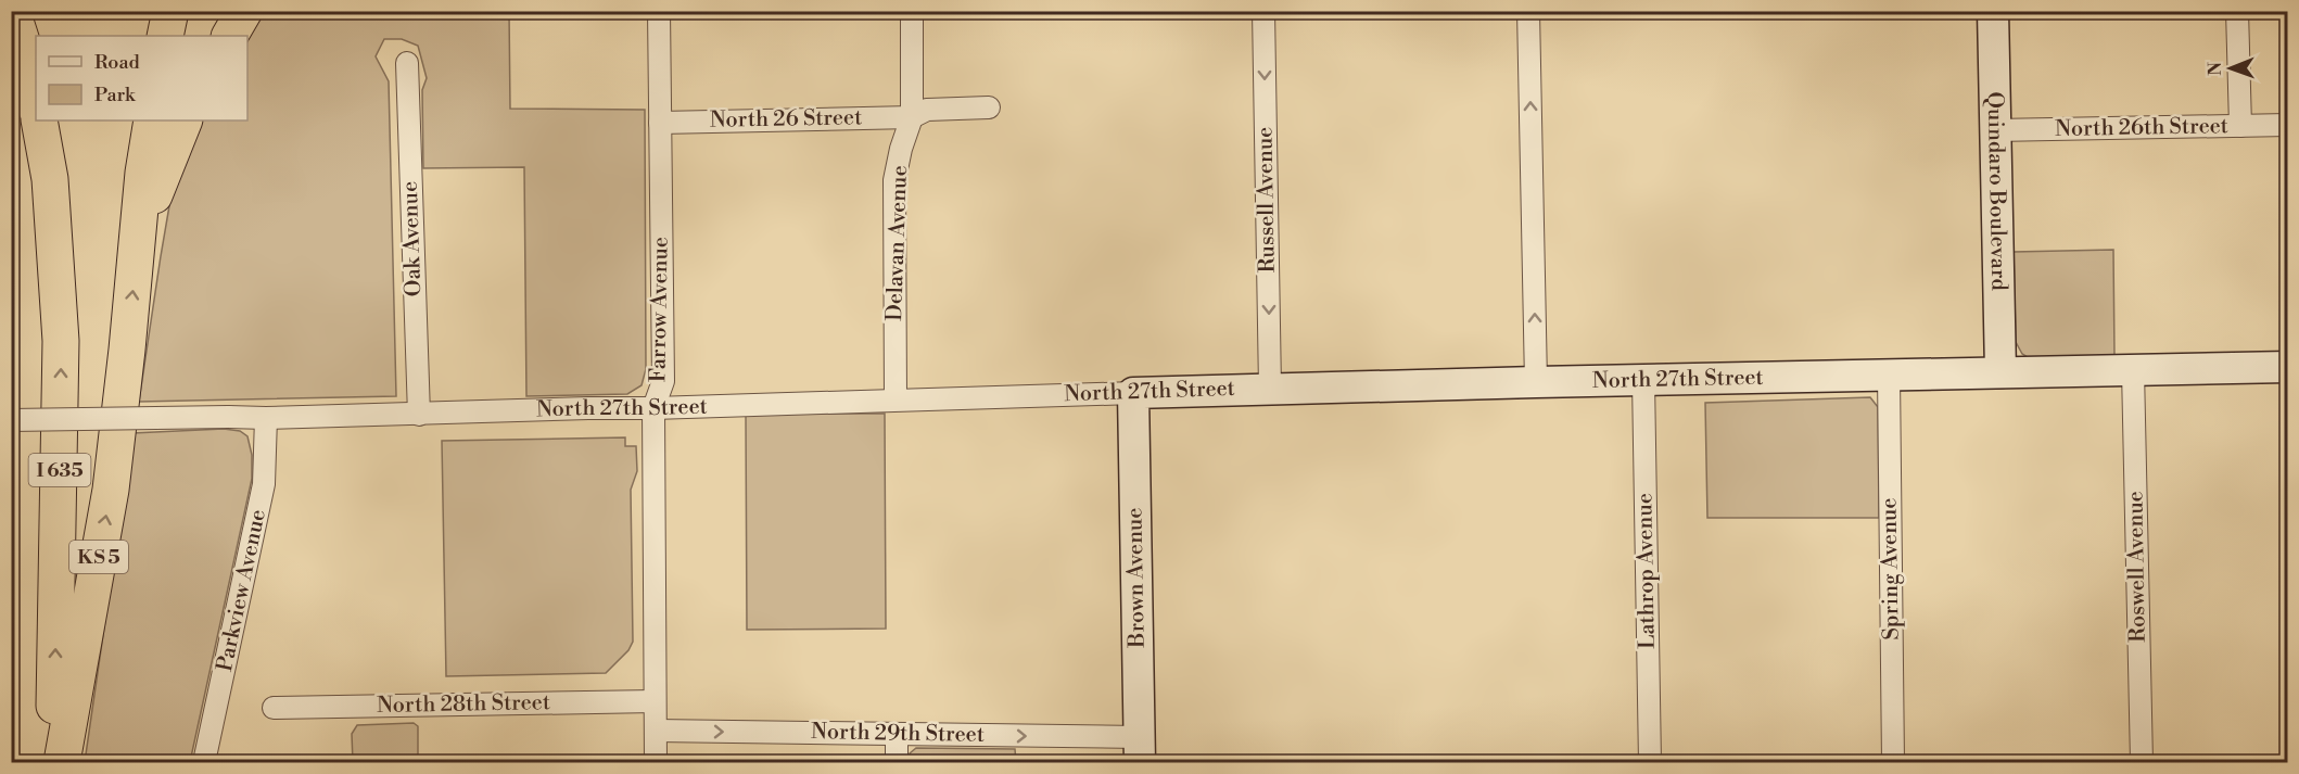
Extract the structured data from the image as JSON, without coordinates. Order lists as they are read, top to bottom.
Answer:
{
  "streets": {
    "highway": ["I 635", "KS 5"],
    "main road": ["Quindaro Boulevard", "North 27th Street", "Brown Avenue"],
    "street": [
      "North 26 Street",
      "North 26th Street",
      "Russell Avenue",
      "Oak Avenue",
      "Delavan Avenue",
      "Farrow Avenue",
      "Roswell Avenue",
      "Spring Avenue",
      "Lathrop Avenue",
      "Parkview Avenue",
      "North 28th Street",
      "North 29th Street"
    ]
  },
  "crossings": [
    ["North 26 Street", "Delavan Avenue"],
    ["North 26 Street", "Farrow Avenue"],
    ["North 26th Street", "Quindaro Boulevard"],
    ["Quindaro Boulevard", "North 27th Street"],
    ["Russell Avenue", "North 27th Street"],
    ["Oak Avenue", "North 27th Street"],
    ["Delavan Avenue", "North 27th Street"],
    ["Farrow Avenue", "North 27th Street"],
    ["Farrow Avenue", "North 28th Street"],
    ["Farrow Avenue", "North 29th Street"],
    ["North 27th Street", "Roswell Avenue"],
    ["North 27th Street", "Spring Avenue"],
    ["North 27th Street", "Lathrop Avenue"],
    ["North 27th Street", "Brown Avenue"],
    ["North 27th Street", "Parkview Avenue"],
    ["Brown Avenue", "North 29th Street"]
  ],
  "one_way": ["Russell Avenue", "North 29th Street"],
  "legend": ["Road", "Park"],
  "north": "left"
}
